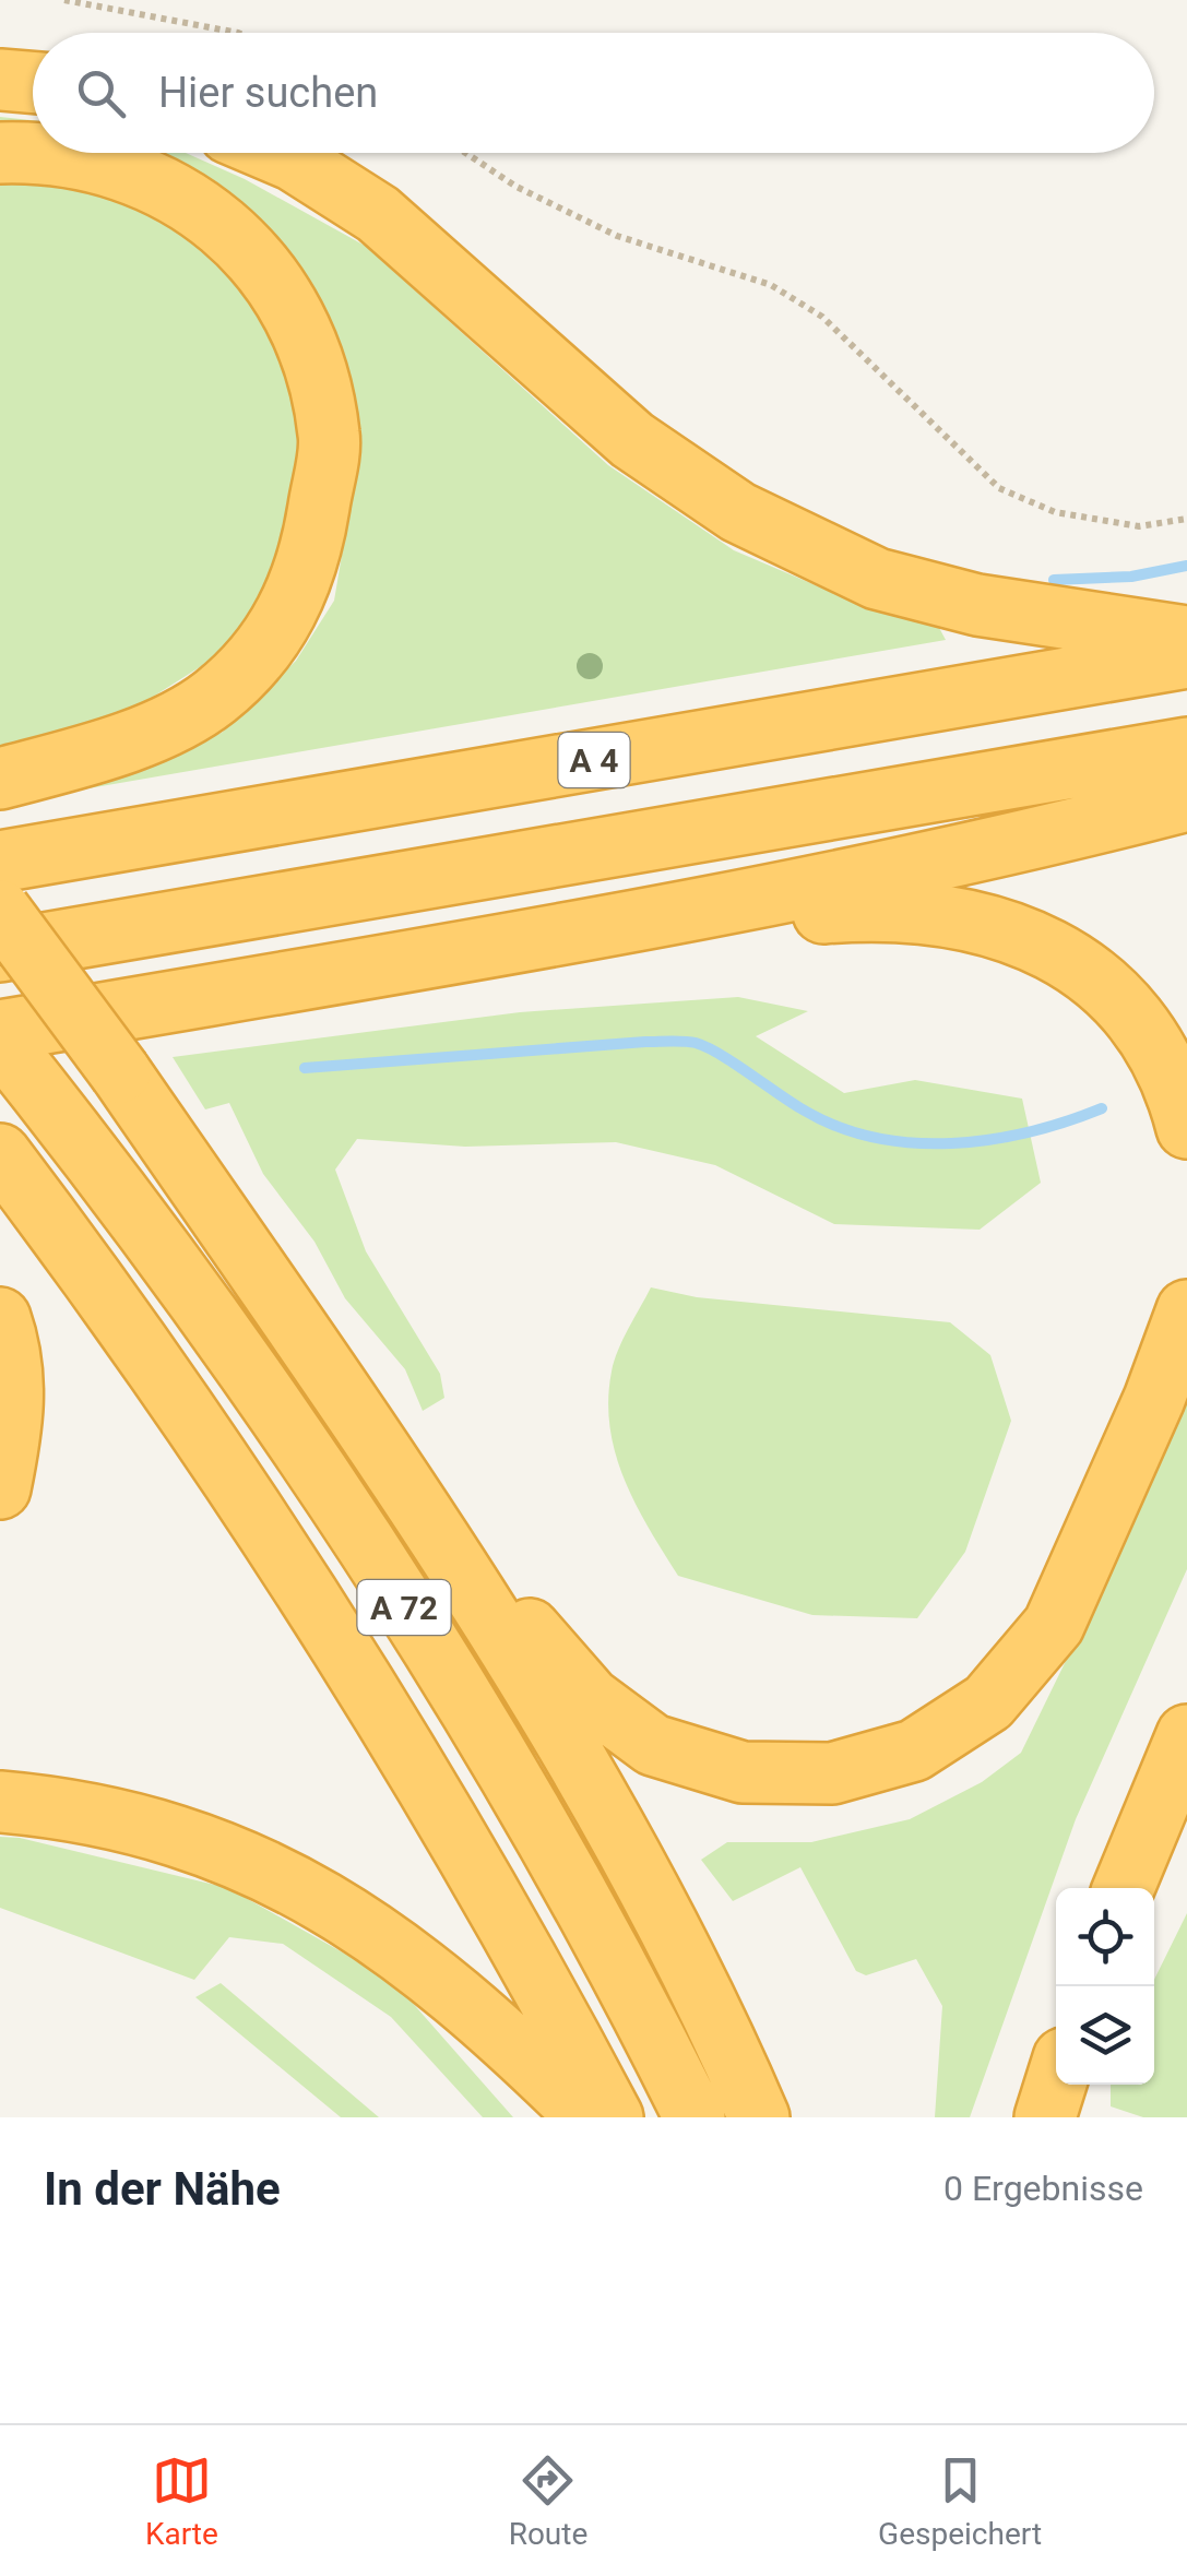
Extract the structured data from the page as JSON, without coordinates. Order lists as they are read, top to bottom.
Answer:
{
  "streets": {
    "highway": ["A 4", "A 72"]
  },
  "page": {
    "search": "Hier suchen",
    "heading": ["In der Nähe", "0 Ergebnisse"],
    "nav": ["Karte", "Route", "Gespeichert"]
  }
}
